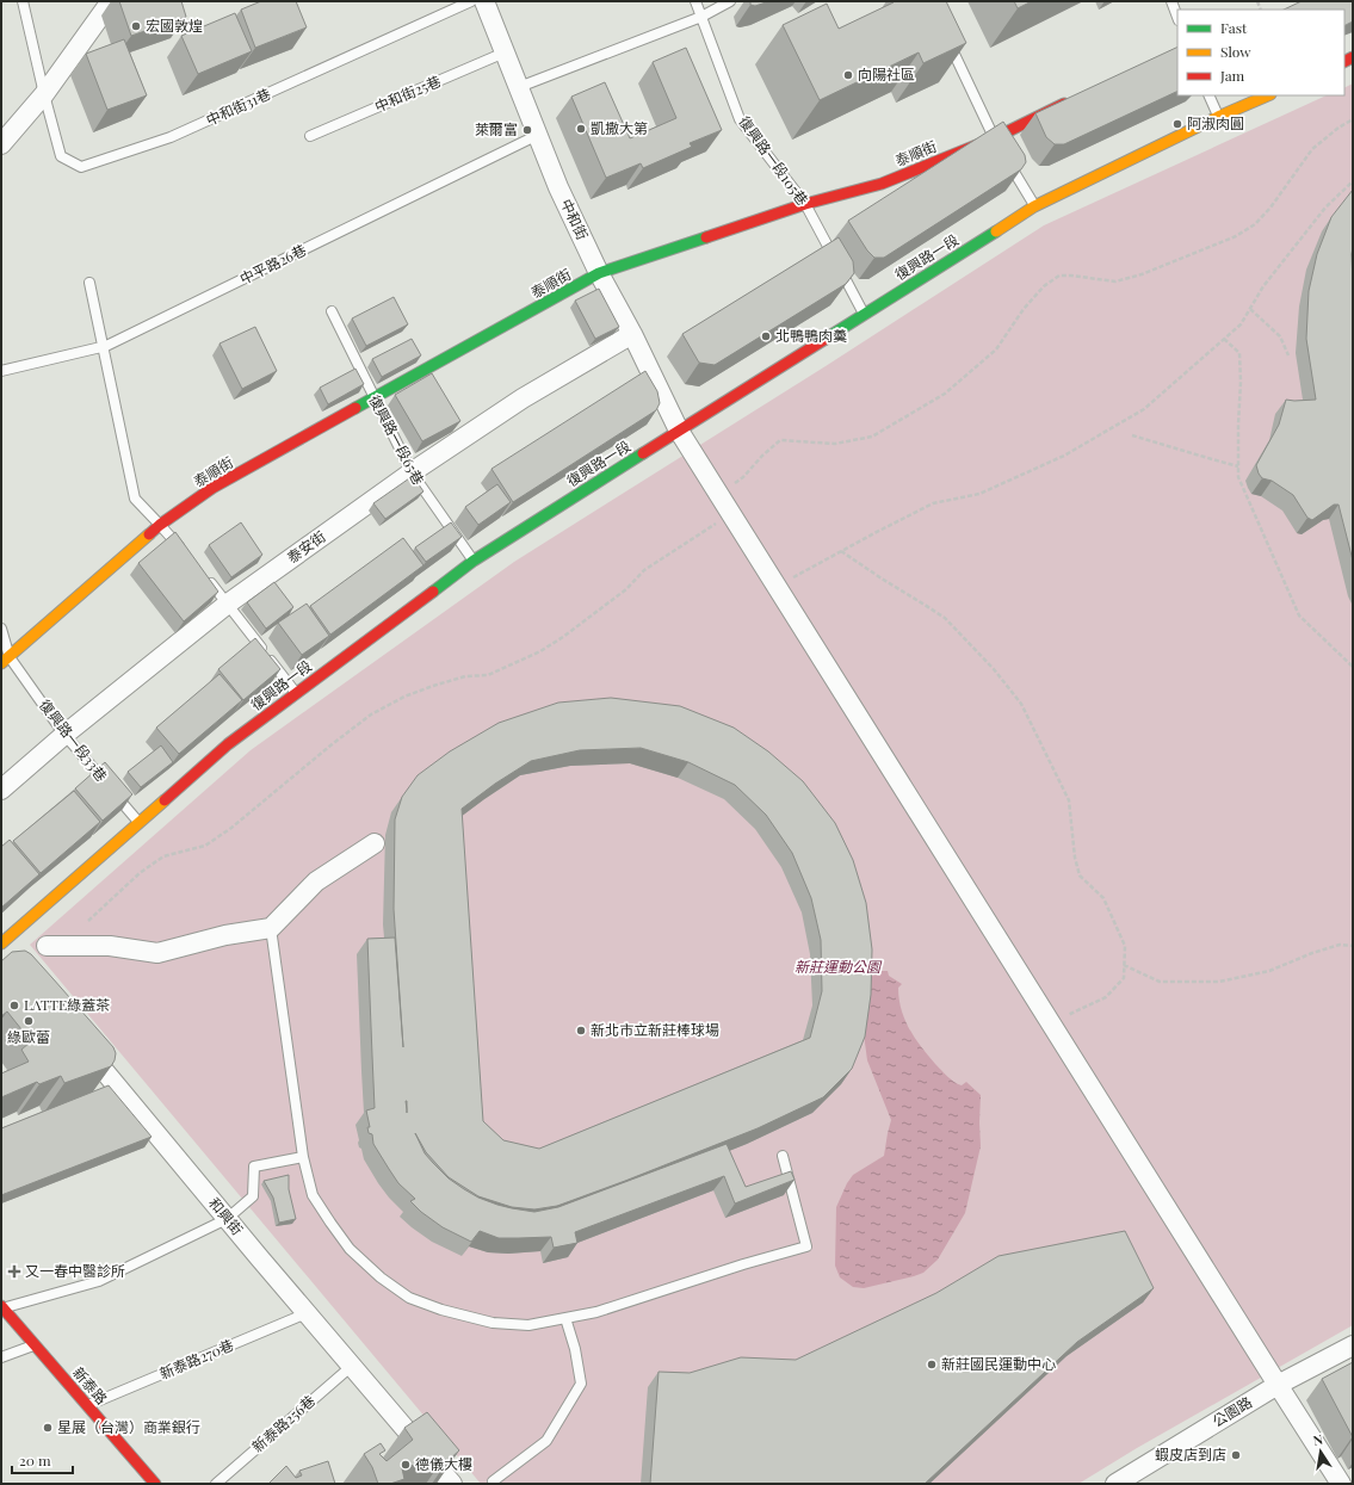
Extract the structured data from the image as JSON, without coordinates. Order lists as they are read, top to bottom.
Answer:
{
  "streets": {
    "street": [
      "泰順街",
      "中和街",
      "復興路一段",
      "泰安街",
      "和興街",
      "新泰路",
      "公園路"
    ],
    "lane": [
      "中和街25巷",
      "中和街31巷",
      "復興路一段105巷",
      "中平路26巷",
      "復興路一段65巷",
      "復興路一段33巷",
      "新泰路270巷",
      "新泰路256巷"
    ]
  },
  "crossings": [
    ["中和街25巷", "中和街"],
    ["泰順街", "復興路一段105巷"],
    ["泰順街", "中和街"],
    ["泰順街", "復興路一段65巷"],
    ["泰順街", "復興路一段33巷"],
    ["復興路一段105巷", "復興路一段"],
    ["中和街", "復興路一段"],
    ["中和街", "中平路26巷"],
    ["中和街", "泰安街"],
    ["中和街", "公園路"],
    ["復興路一段", "復興路一段65巷"],
    ["復興路一段", "復興路一段33巷"],
    ["復興路一段65巷", "泰安街"],
    ["泰安街", "復興路一段33巷"],
    ["和興街", "新泰路270巷"],
    ["和興街", "新泰路256巷"],
    ["新泰路270巷", "新泰路"]
  ],
  "parks": ["新莊運動公園"],
  "places": {
    "other": [
      "宏國敦煌",
      "向陽社區",
      "阿淑肉圓",
      "凱撒大第",
      "萊爾富",
      "北鴨鴨肉羮",
      "LATTE綠蓋茶",
      "綠歐蕾",
      "新北市立新莊棒球場",
      "新莊國民運動中心",
      "星展（台灣）商業銀行",
      "蝦皮店到店",
      "德儀大樓"
    ],
    "health": ["又一春中醫診所"]
  },
  "legend": ["Fast", "Slow", "Jam"],
  "scale_bar": "20 m",
  "north": "top"
}
